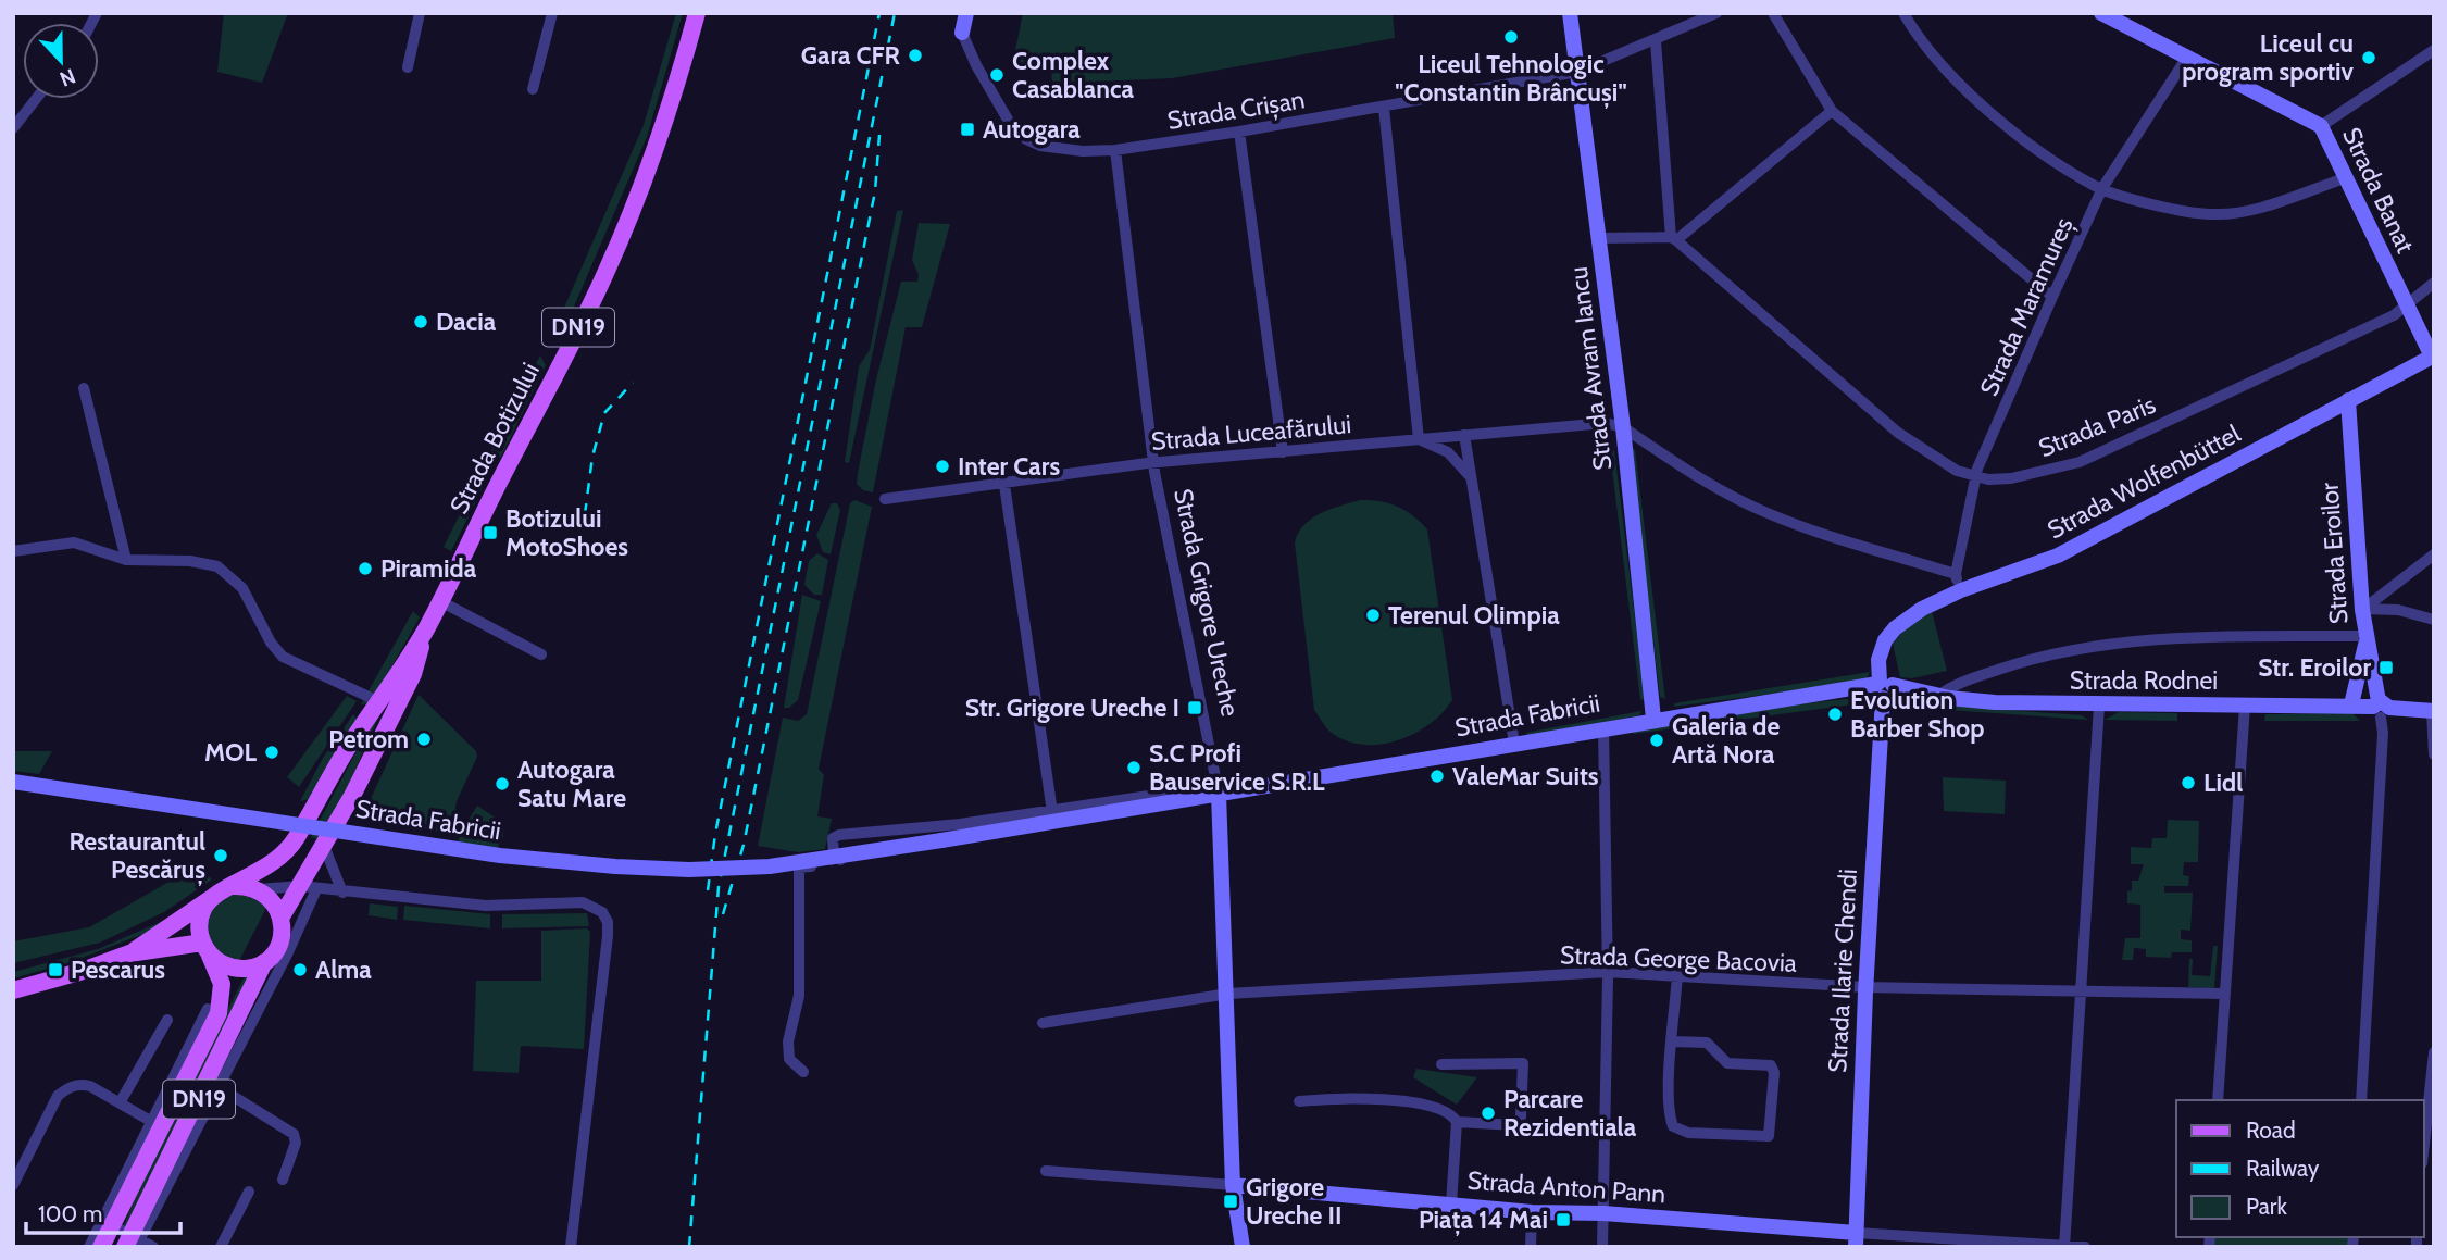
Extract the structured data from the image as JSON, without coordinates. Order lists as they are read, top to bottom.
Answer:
{
  "streets": {
    "main road": [
      "Strada Banat",
      "DN19",
      "Strada Avram Iancu",
      "Strada Botizului",
      "Strada Wolfenbüttel",
      "Strada Eroilor",
      "Strada Grigore Ureche",
      "Strada Rodnei",
      "Strada Fabricii",
      "Strada Ilarie Chendi",
      "Strada Anton Pann"
    ],
    "street": [
      "Strada Crișan",
      "Strada Maramureș",
      "Strada Paris",
      "Strada Luceafărului",
      "Strada George Bacovia"
    ]
  },
  "crossings": [
    ["Strada Crișan", "Strada Avram Iancu"],
    ["Strada Crișan", "Strada Grigore Ureche"],
    ["Strada Banat", "Strada Paris"],
    ["Strada Banat", "Strada Wolfenbüttel"],
    ["Strada Maramureș", "Strada Paris"],
    ["Strada Maramureș", "Strada Wolfenbüttel"],
    ["DN19", "Strada Botizului"],
    ["Strada Avram Iancu", "Strada Luceafărului"],
    ["Strada Avram Iancu", "Strada Fabricii"],
    ["Strada Luceafărului", "Strada Grigore Ureche"],
    ["Strada Wolfenbüttel", "Strada Eroilor"],
    ["Strada Wolfenbüttel", "Strada Rodnei"],
    ["Strada Wolfenbüttel", "Strada Fabricii"],
    ["Strada Wolfenbüttel", "Strada Ilarie Chendi"],
    ["Strada Eroilor", "Strada Rodnei"],
    ["Strada Grigore Ureche", "Strada Fabricii"],
    ["Strada Grigore Ureche", "Strada George Bacovia"],
    ["Strada Grigore Ureche", "Strada Anton Pann"],
    ["Strada Rodnei", "Strada Fabricii"],
    ["Strada Rodnei", "Strada Ilarie Chendi"],
    ["Strada Fabricii", "Strada Ilarie Chendi"],
    ["Strada George Bacovia", "Strada Ilarie Chendi"],
    ["Strada Ilarie Chendi", "Strada Anton Pann"]
  ],
  "places": {
    "other": [
      "Liceul Tehnologic \"Constantin Brâncuși\"",
      "Gara CFR",
      "Liceul cu program sportiv",
      "Complex Casablanca",
      "Dacia",
      "Inter Cars",
      "Piramida",
      "Terenul Olimpia",
      "Evolution Barber Shop",
      "Petrom",
      "Galeria de Artă Nora",
      "MOL",
      "S.C Profi Bauservice S.R.L",
      "ValeMar Suits",
      "Lidl",
      "Autogara Satu Mare",
      "Restaurantul Pescăruș",
      "Alma",
      "Parcare Rezidentiala"
    ],
    "transit": [
      "Autogara",
      "Botizului MotoShoes",
      "Str. Eroilor",
      "Str. Grigore Ureche I",
      "Pescarus",
      "Grigore Ureche II",
      "Piața 14 Mai"
    ]
  },
  "legend": ["Road", "Railway", "Park"],
  "scale_bar": "100 m",
  "north": "bottom"
}
